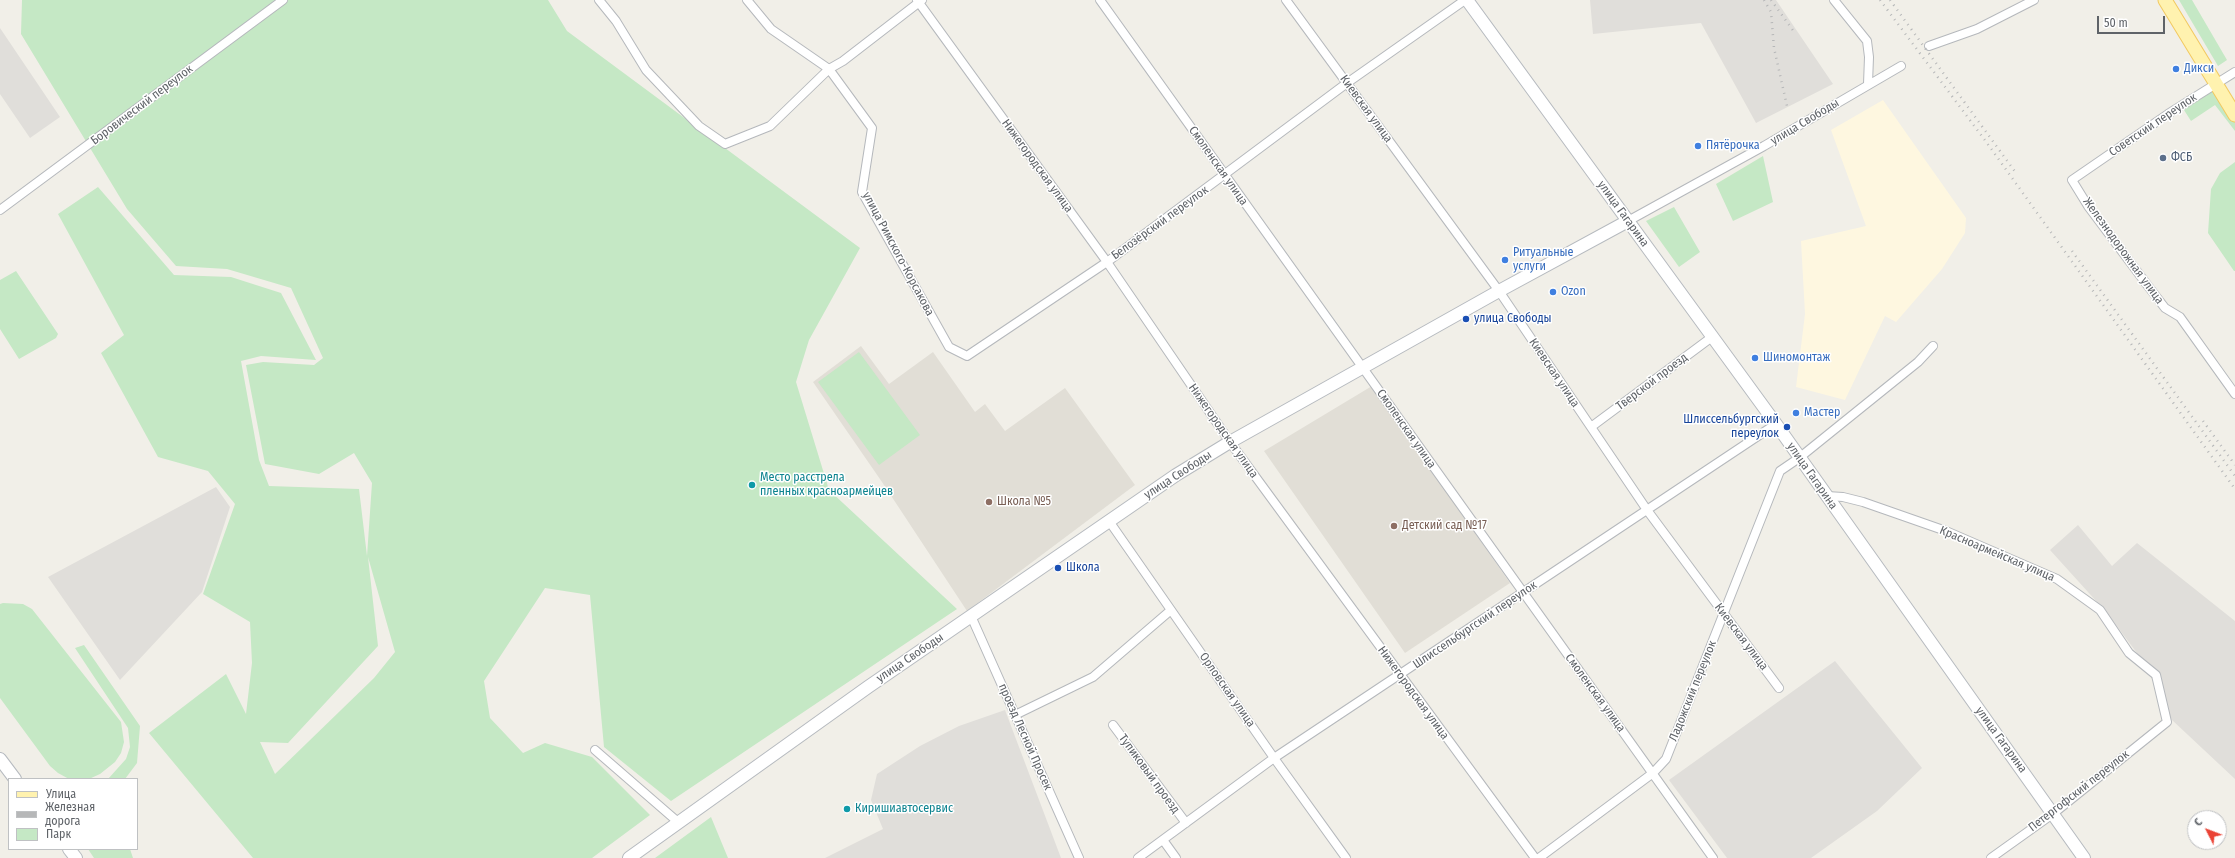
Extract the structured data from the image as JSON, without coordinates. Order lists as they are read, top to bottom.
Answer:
{
  "streets": {
    "street": [
      "Боровический переулок",
      "Киевская улица",
      "улица Свободы",
      "Советский переулок",
      "Нижегородская улица",
      "Смоленская улица",
      "улица Гагарина",
      "Белозёрский переулок",
      "Железнодорожная улица",
      "улица Римского-Корсакова",
      "Тверской проезд",
      "Красноармейская улица",
      "Шлиссельбургский переулок",
      "Орловская улица",
      "Ладожский переулок",
      "проезд Лесной Просек",
      "Тупиковый проезд",
      "Петергофский переулок"
    ]
  },
  "crossings": [
    ["Киевская улица", "улица Свободы"],
    ["Киевская улица", "Белозёрский переулок"],
    ["Киевская улица", "Тверской проезд"],
    ["Киевская улица", "Шлиссельбургский переулок"],
    ["Киевская улица", "Ладожский переулок"],
    ["улица Свободы", "Нижегородская улица"],
    ["улица Свободы", "Смоленская улица"],
    ["улица Свободы", "улица Гагарина"],
    ["улица Свободы", "Орловская улица"],
    ["улица Свободы", "проезд Лесной Просек"],
    ["Советский переулок", "Железнодорожная улица"],
    ["Нижегородская улица", "Белозёрский переулок"],
    ["Нижегородская улица", "Шлиссельбургский переулок"],
    ["Смоленская улица", "Белозёрский переулок"],
    ["Смоленская улица", "Шлиссельбургский переулок"],
    ["Смоленская улица", "Ладожский переулок"],
    ["улица Гагарина", "Белозёрский переулок"],
    ["улица Гагарина", "Тверской проезд"],
    ["улица Гагарина", "Красноармейская улица"],
    ["улица Гагарина", "Шлиссельбургский переулок"],
    ["улица Гагарина", "Ладожский переулок"],
    ["улица Гагарина", "Петергофский переулок"],
    ["Белозёрский переулок", "улица Римского-Корсакова"],
    ["Красноармейская улица", "Петергофский переулок"],
    ["Шлиссельбургский переулок", "Орловская улица"],
    ["Шлиссельбургский переулок", "Тупиковый проезд"]
  ],
  "places": [
    "Дикси",
    "Пятёрочка",
    "ФСБ",
    "Ритуальные услуги",
    "Ozon",
    "улица Свободы",
    "Шиномонтаж",
    "Мастер",
    "Шлиссельбургский переулок",
    "Место расстрела пленных красноармейцев",
    "Школа №5",
    "Детский сад №17",
    "Школа",
    "Киришиавтосервис"
  ],
  "legend": ["Улица", "Железная дорога", "Парк"],
  "scale_bar": "50 m",
  "north": "top left"
}
